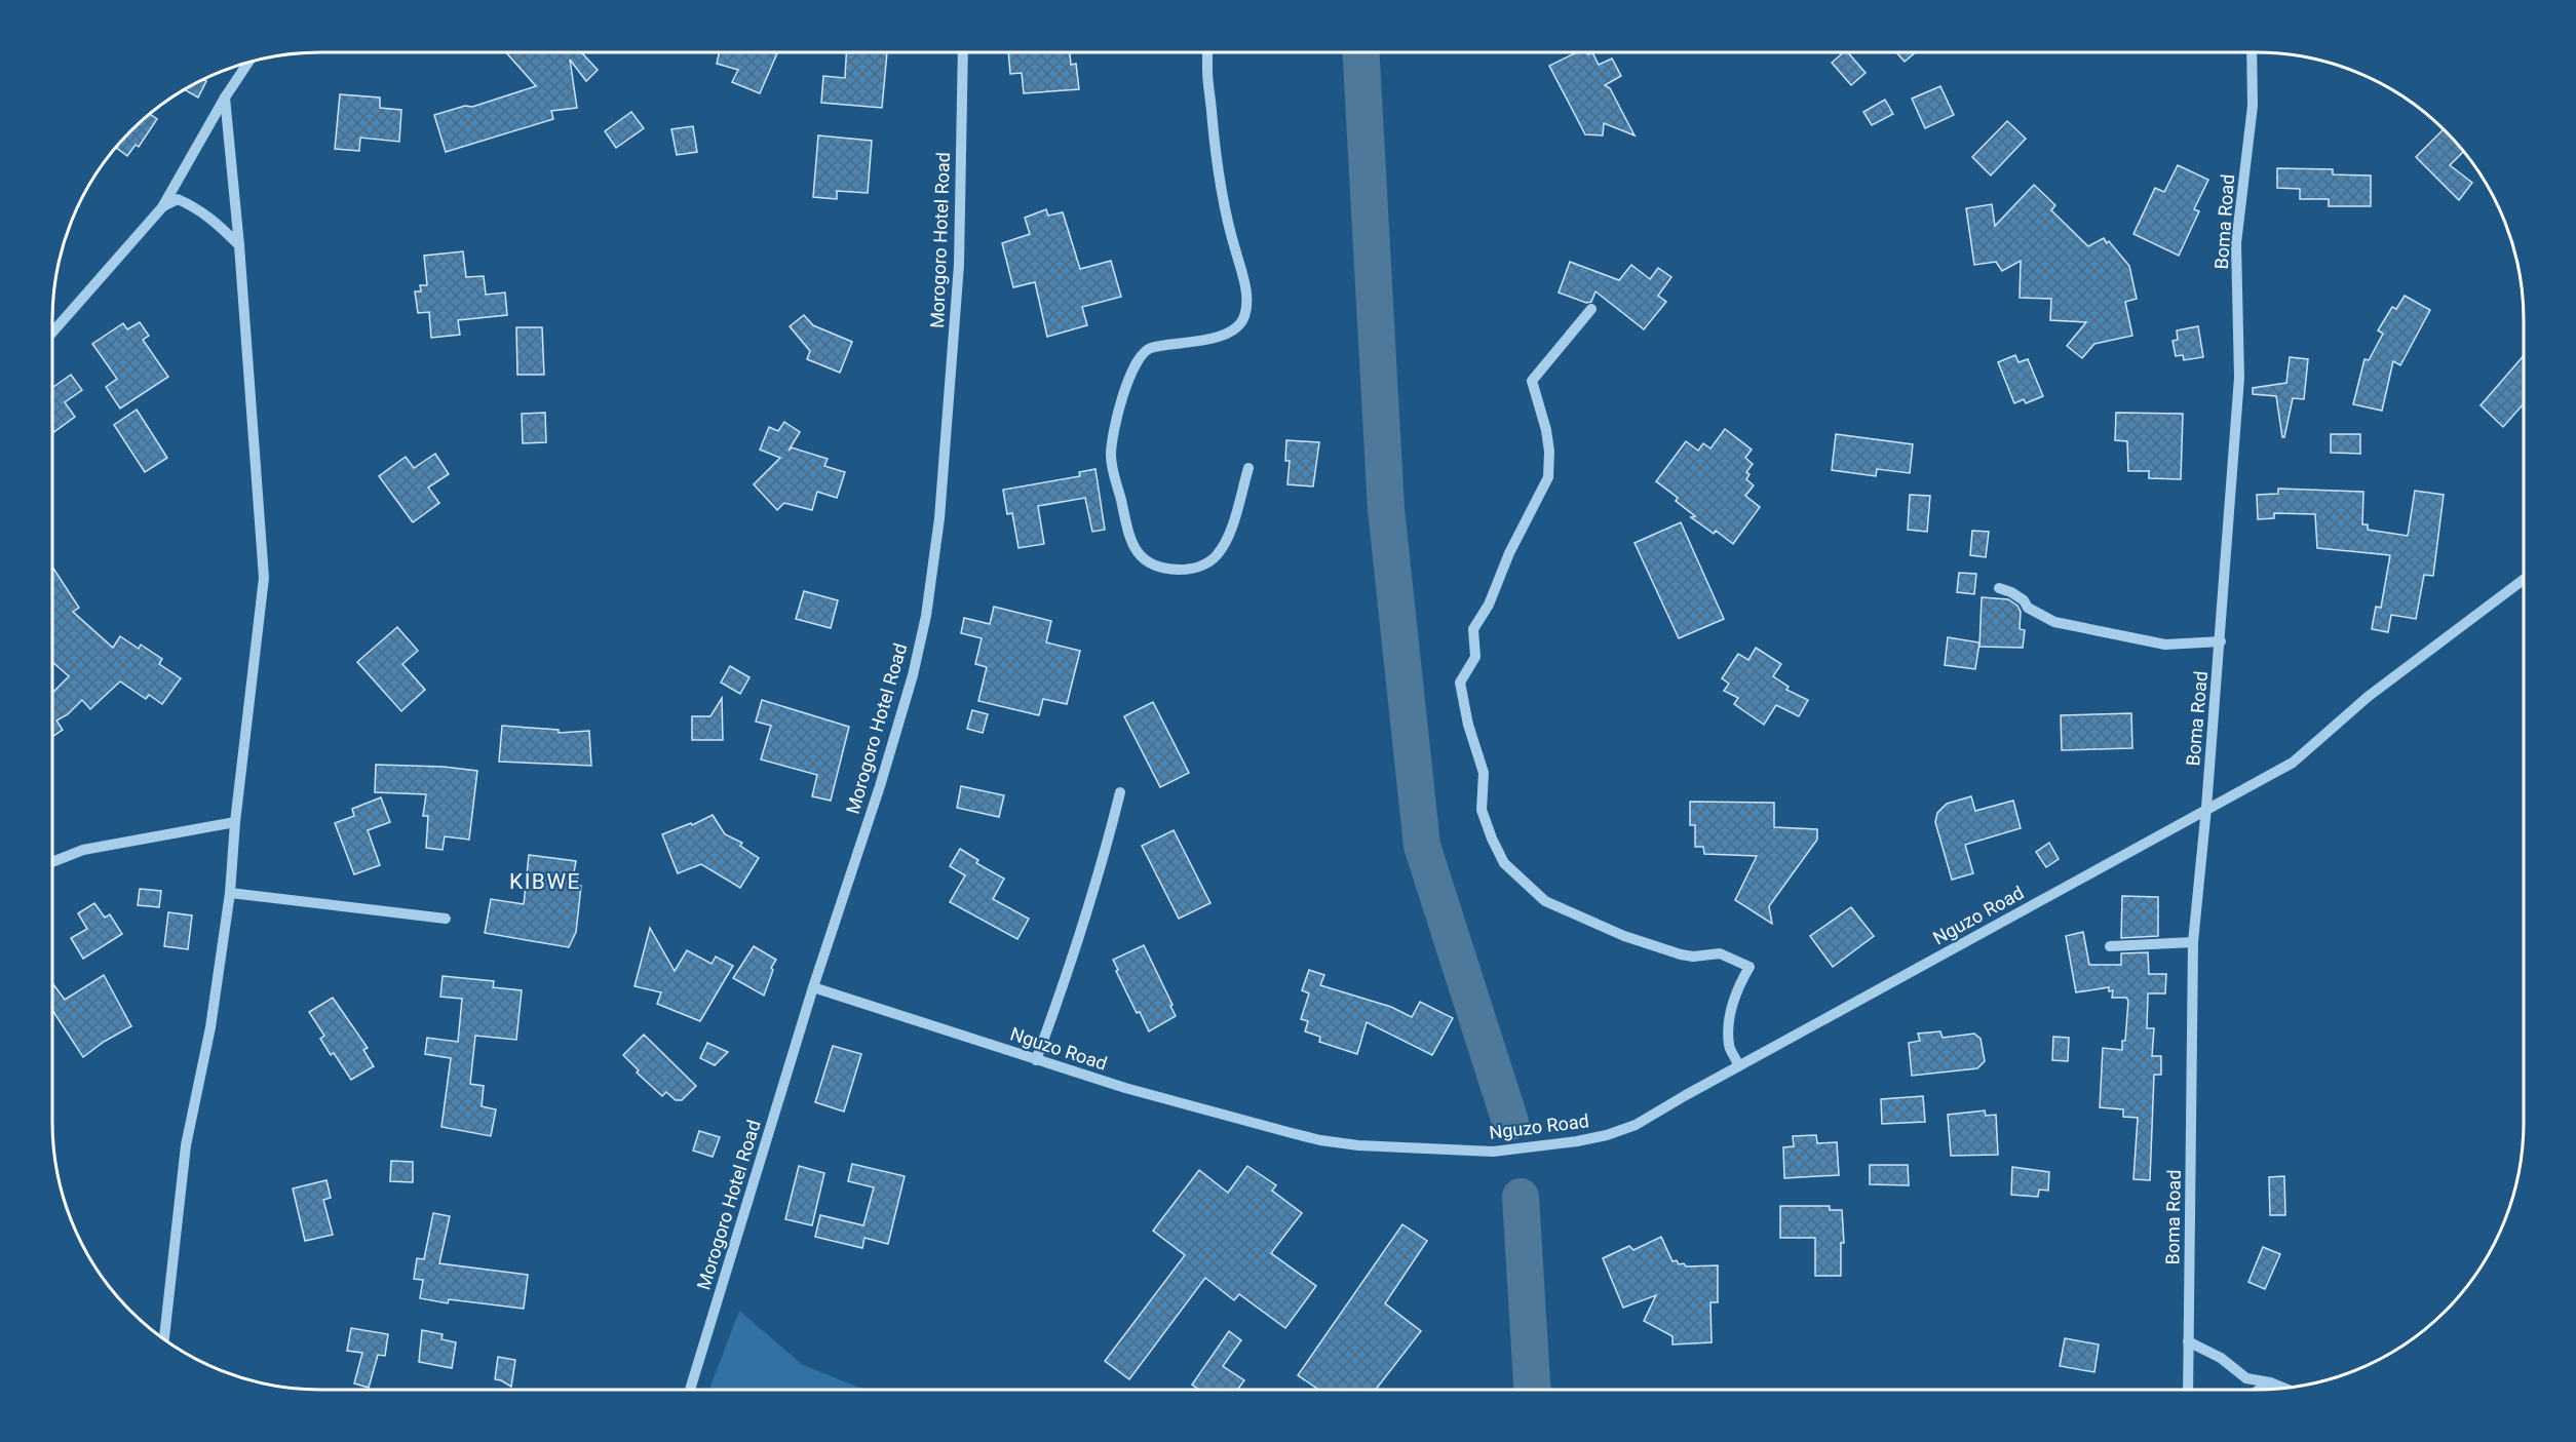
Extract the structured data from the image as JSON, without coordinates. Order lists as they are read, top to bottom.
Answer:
{
  "streets": {
    "street": ["Boma Road", "Morogoro Hotel Road", "Nguzo Road"]
  },
  "crossings": [
    ["Boma Road", "Nguzo Road"],
    ["Morogoro Hotel Road", "Nguzo Road"]
  ],
  "districts": ["KIBWE"]
}
